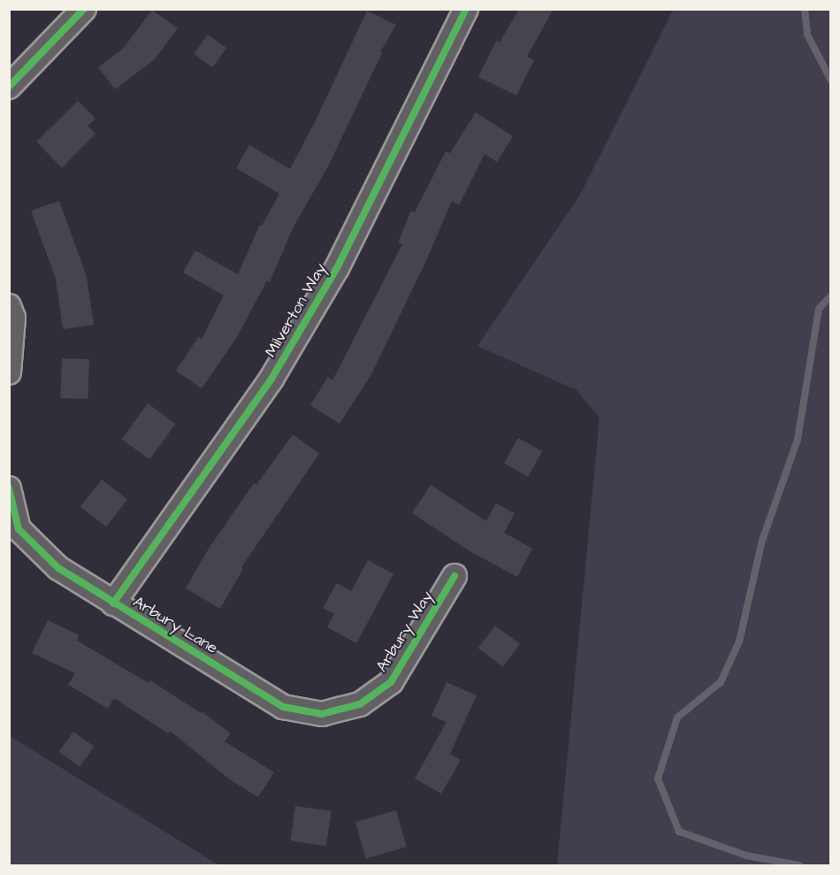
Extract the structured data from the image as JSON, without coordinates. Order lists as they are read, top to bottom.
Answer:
{
  "streets": {
    "street": ["Milverton Way", "Arbury Lane", "Arbury Way"]
  },
  "crossings": [
    ["Milverton Way", "Arbury Lane"],
    ["Arbury Lane", "Arbury Way"]
  ]
}
